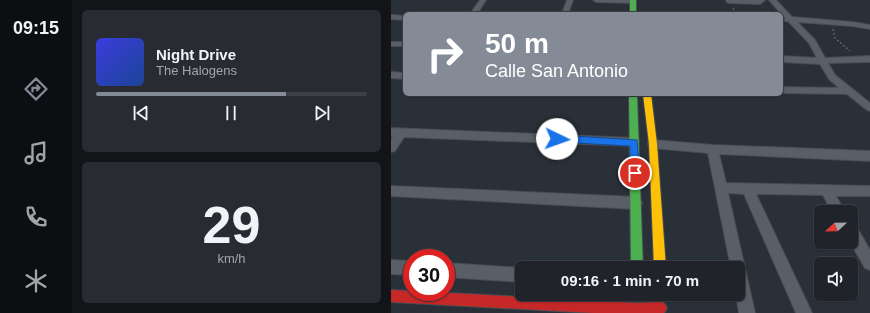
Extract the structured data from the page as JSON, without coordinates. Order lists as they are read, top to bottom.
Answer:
{
  "north": "left",
  "page": {
    "tabs": "09:15",
    "turn": ["50 m", "Calle San Antonio"],
    "song": ["Night Drive", "The Halogens"],
    "tile": ["29", "km/h"],
    "limit": "30",
    "trip": "09:16 · 1 min · 70 m"
  }
}
